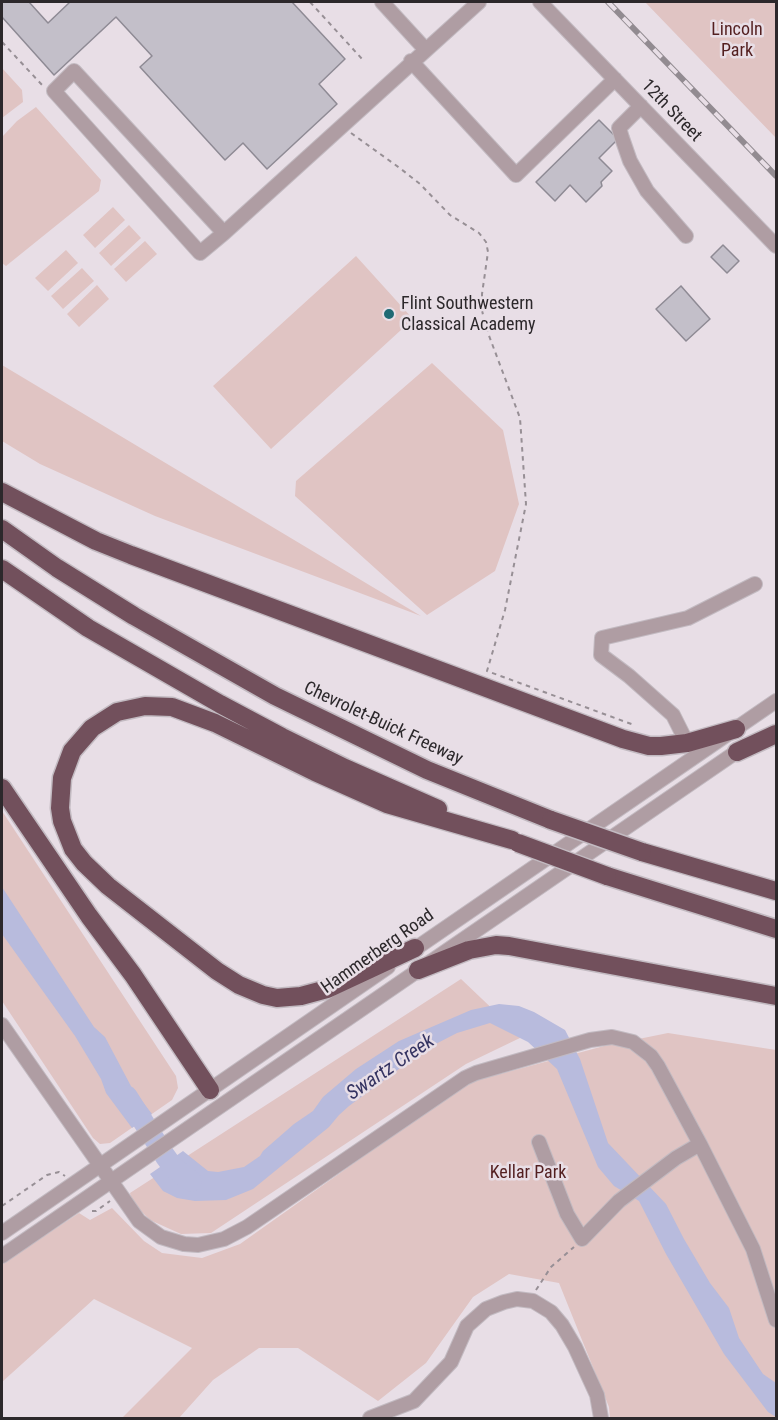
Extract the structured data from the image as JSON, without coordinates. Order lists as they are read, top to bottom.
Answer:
{
  "streets": {
    "highway": ["Chevrolet-Buick Freeway"],
    "street": ["12th Street", "Hammerberg Road"]
  },
  "water": ["Swartz Creek"],
  "parks": ["Lincoln Park", "Kellar Park"],
  "places": ["Flint Southwestern Classical Academy"]
}
